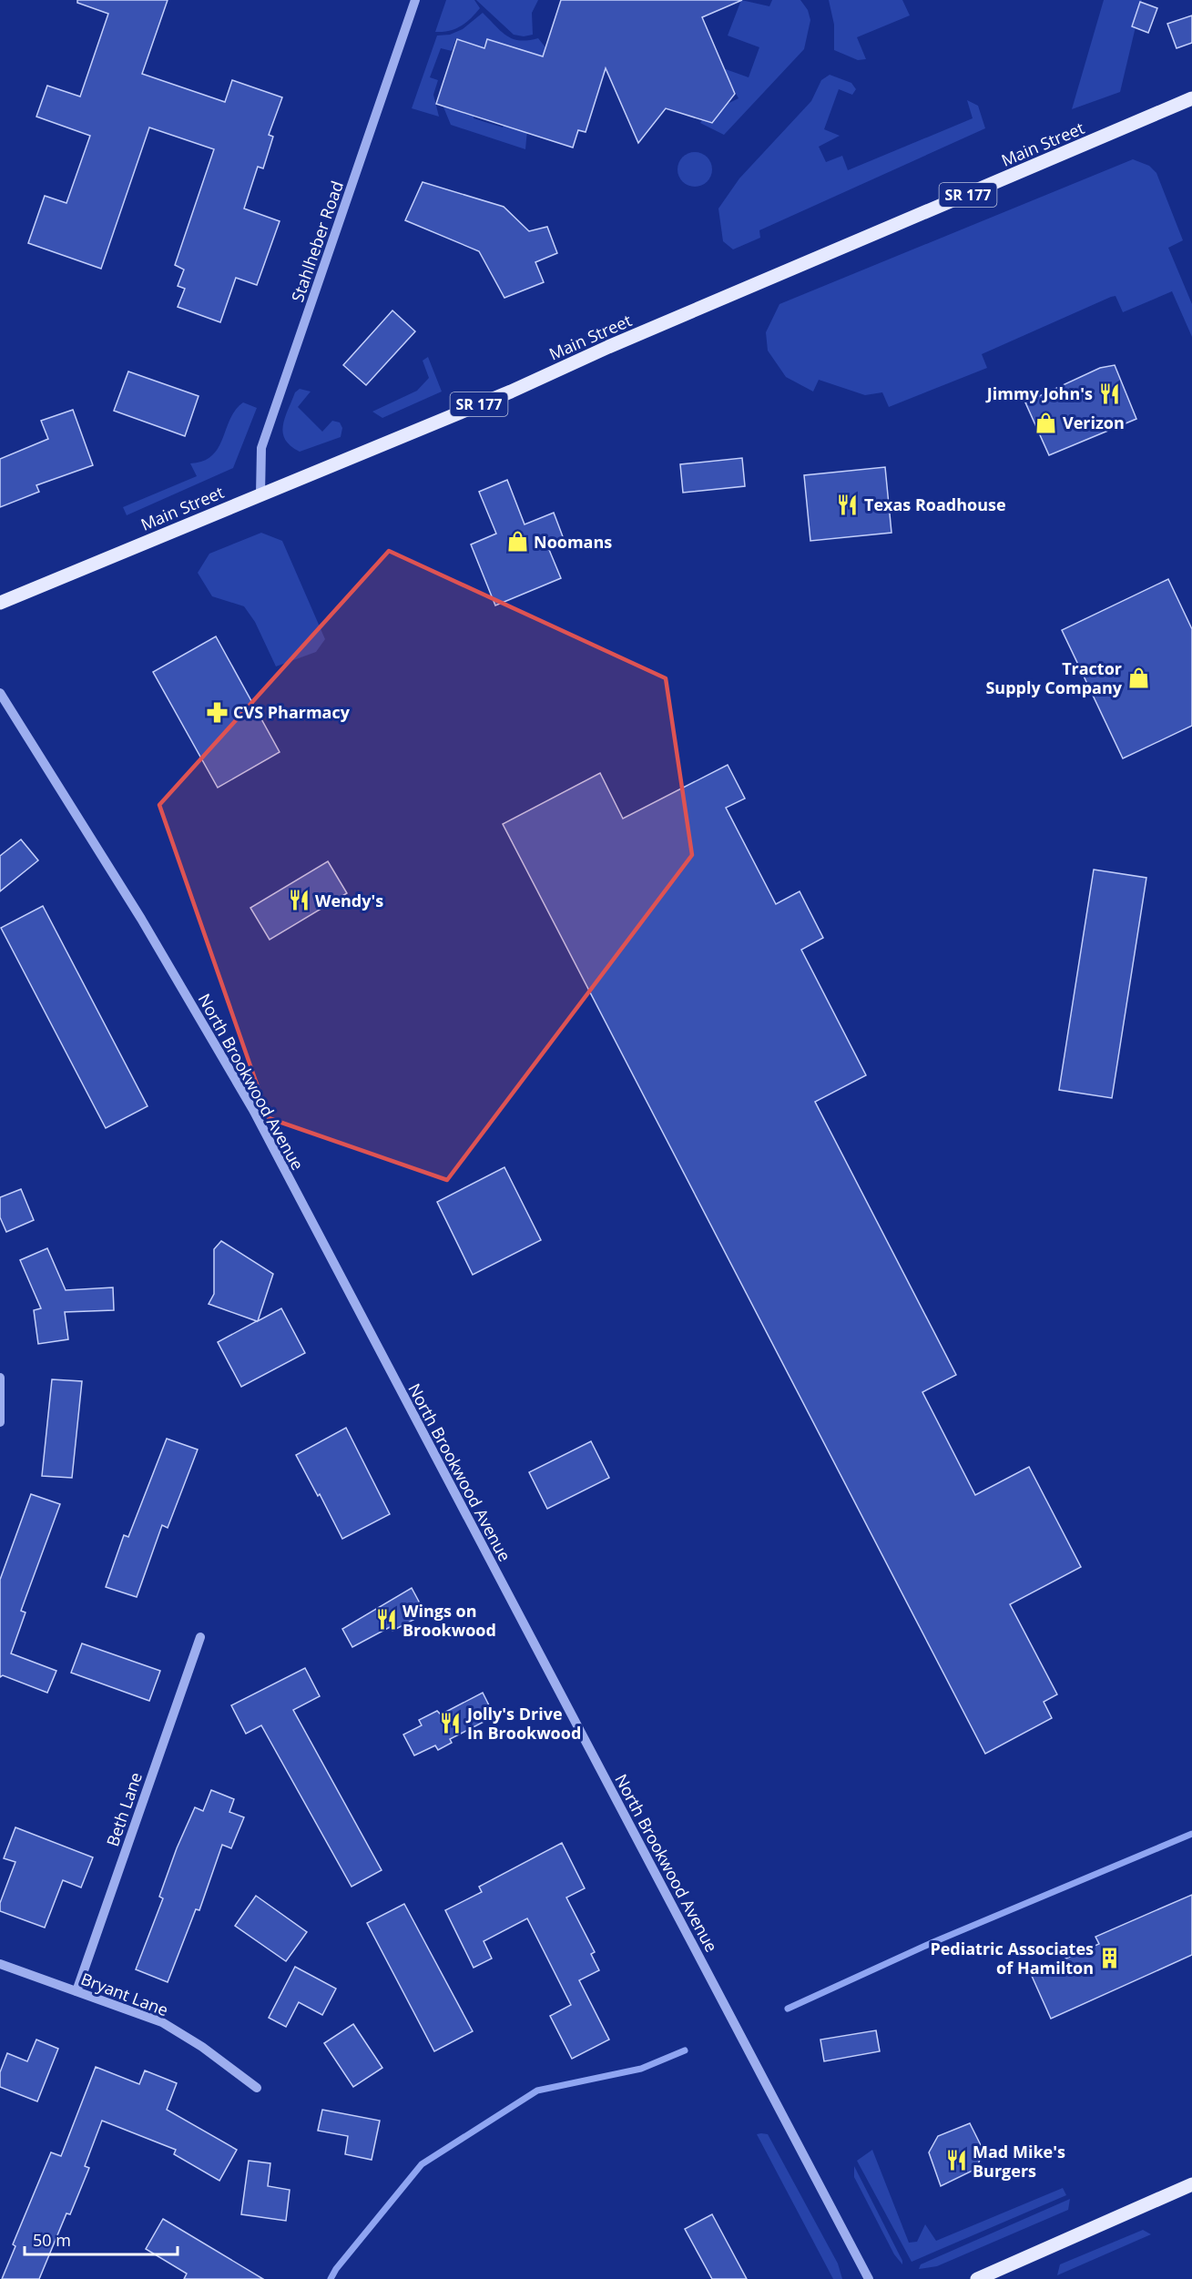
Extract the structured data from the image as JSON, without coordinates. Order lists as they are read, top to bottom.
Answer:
{
  "streets": {
    "main road": ["Main Street", "SR 177"],
    "street": [
      "Stahlheber Road",
      "North Brookwood Avenue",
      "Beth Lane",
      "Bryant Lane"
    ]
  },
  "crossings": [
    ["Main Street", "Stahlheber Road"],
    ["Beth Lane", "Bryant Lane"]
  ],
  "places": {
    "restaurant": [
      "Jimmy John's",
      "Texas Roadhouse",
      "Wendy's",
      "Wings on Brookwood",
      "Jolly's Drive In Brookwood",
      "Mad Mike's Burgers"
    ],
    "shop": ["Verizon", "Noomans", "Tractor Supply Company"],
    "pharmacy": ["CVS Pharmacy"],
    "building": ["Pediatric Associates of Hamilton"]
  },
  "scale_bar": "50 m"
}
